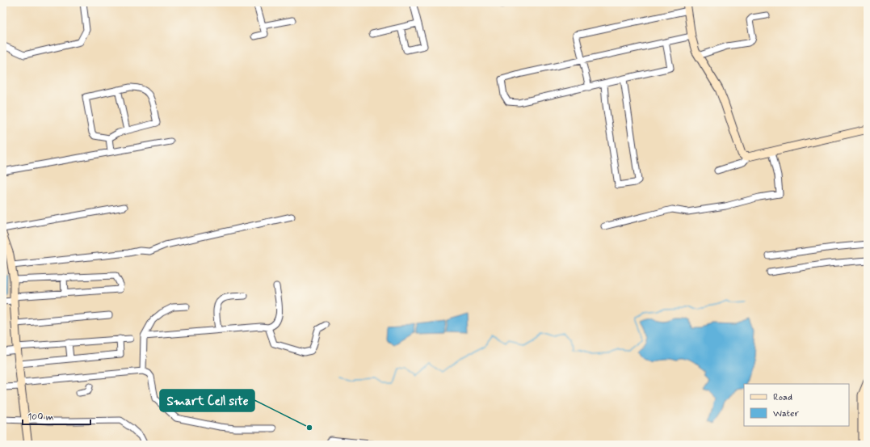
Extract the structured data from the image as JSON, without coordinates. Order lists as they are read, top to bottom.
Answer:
{
  "places": ["Smart Cell site"],
  "legend": ["Road", "Water"],
  "scale_bar": "100 m"
}
